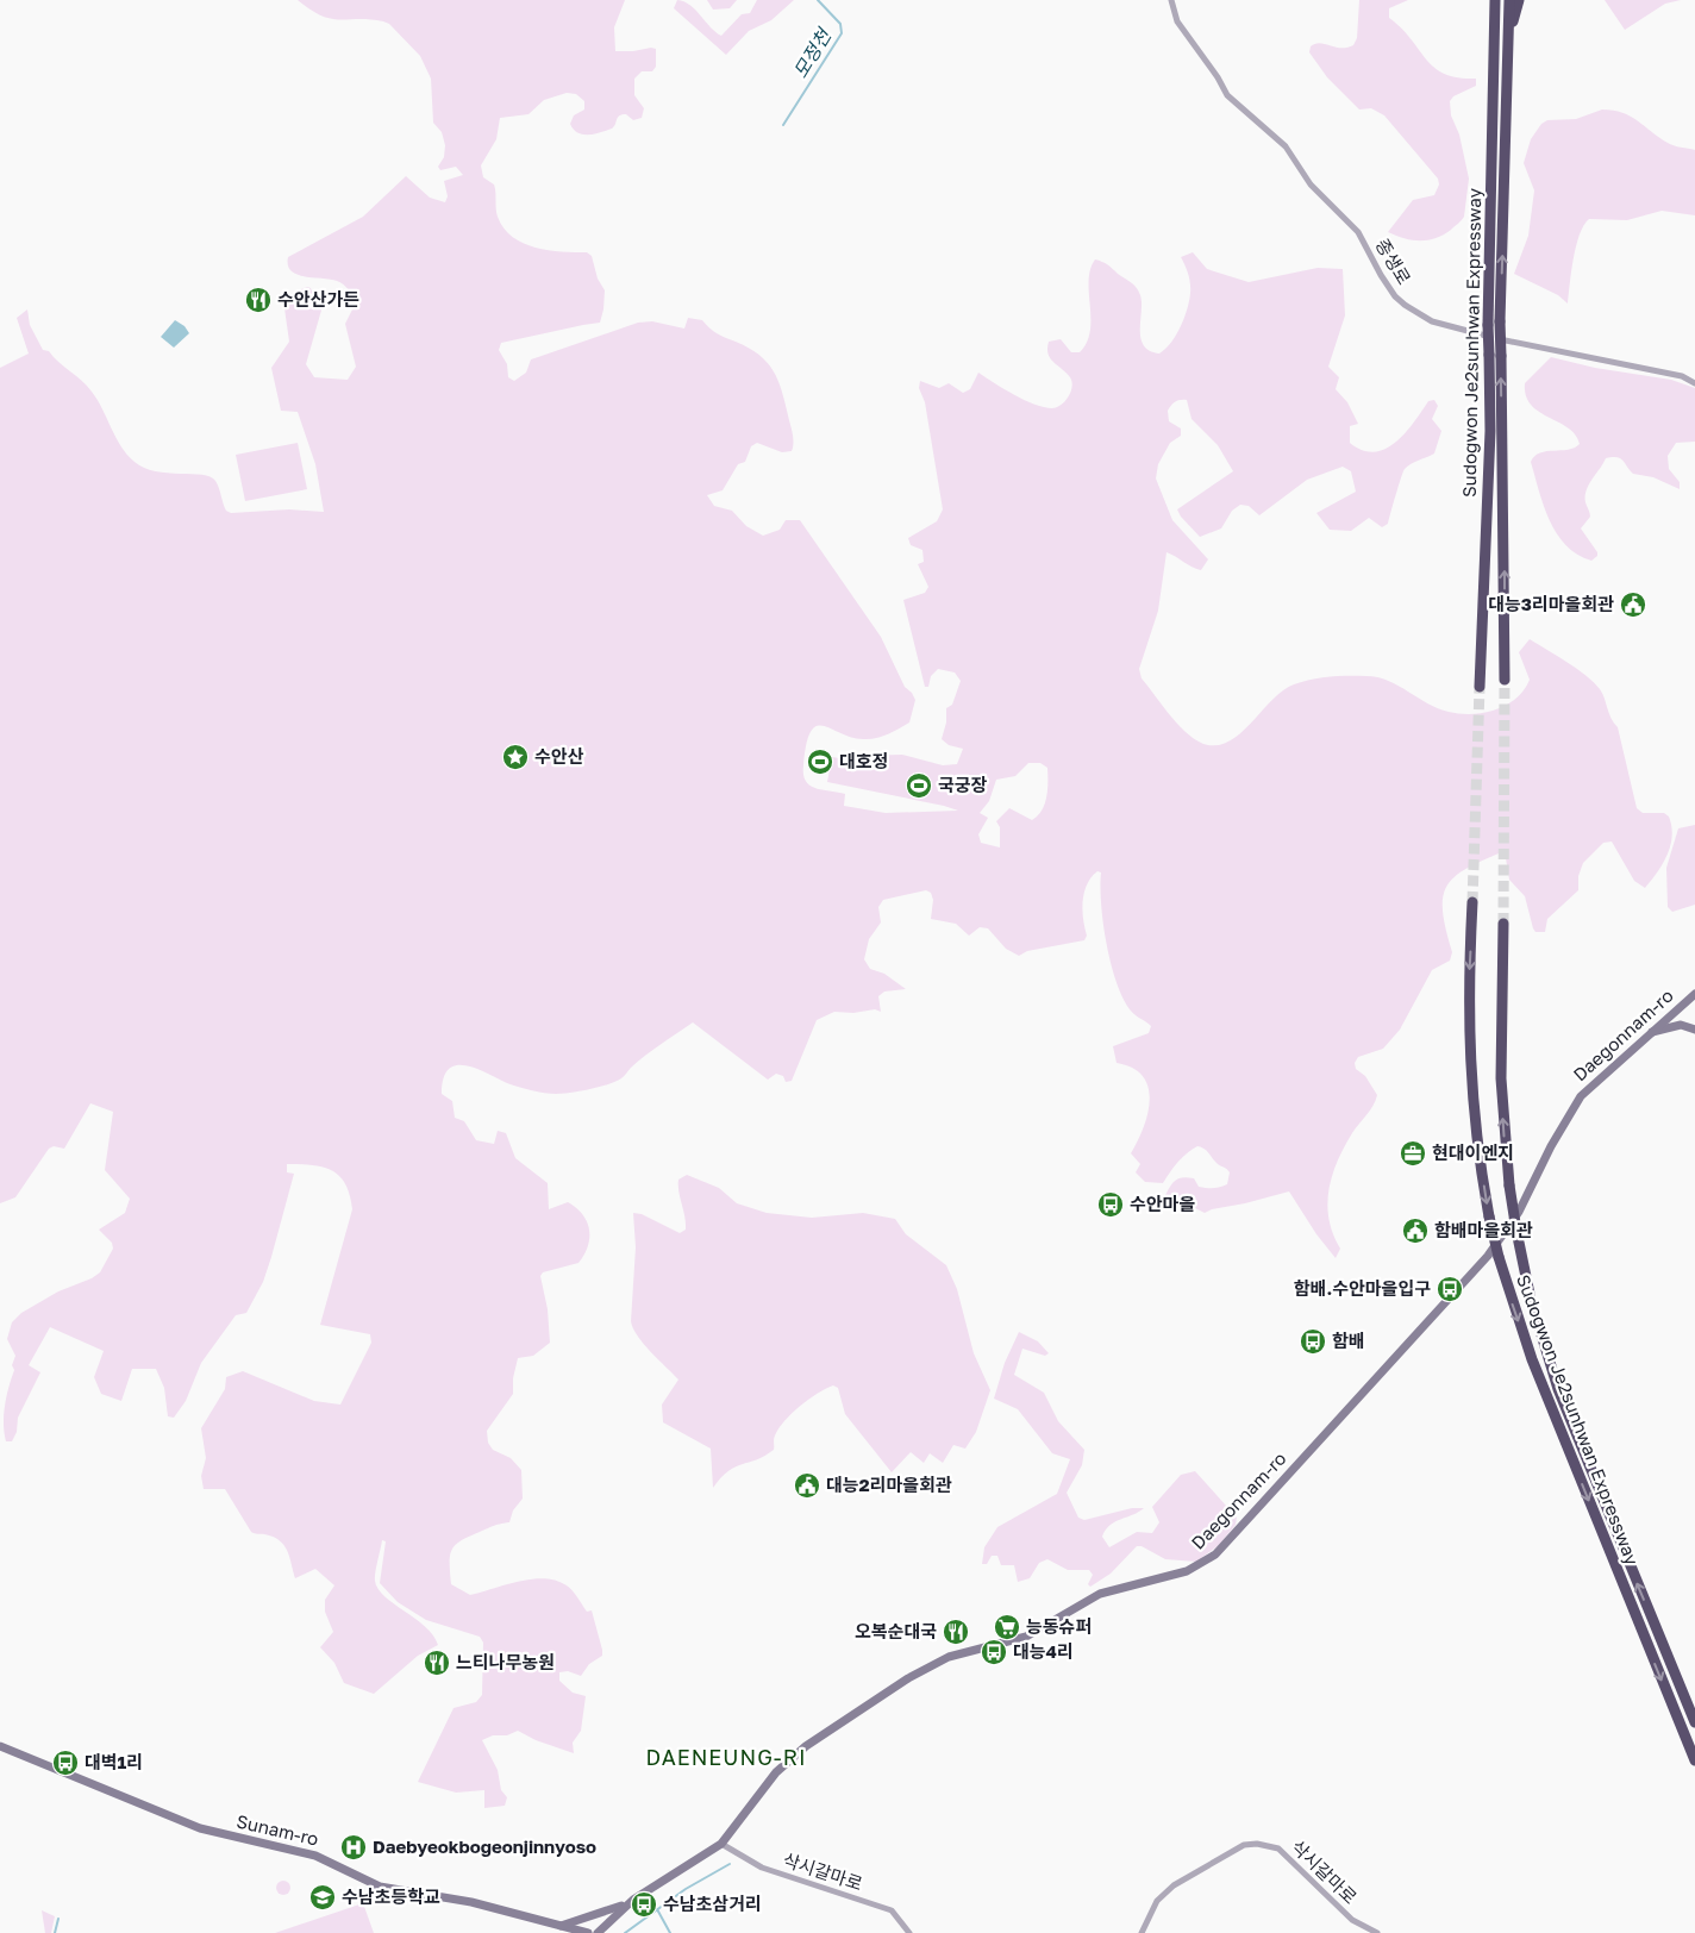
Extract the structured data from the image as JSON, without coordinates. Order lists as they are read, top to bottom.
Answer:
{
  "streets": {
    "highway": ["Sudogwon Je2sunhwan Expressway"],
    "street": [
      "종생로",
      "Daegonnam-ro",
      "Sunam-ro",
      "삭시갈마로"
    ]
  },
  "crossings": [
    ["Daegonnam-ro", "삭시갈마로"]
  ],
  "districts": ["DAENEUNG-RI"],
  "water": ["모정천"],
  "places": {
    "restaurant": ["수안산가든", "오복순대국", "느티나무농원"],
    "public building": ["대능3리마을회관", "함배마을회관", "대능2리마을회관"],
    "place": ["수안산"],
    "sports": ["대호정", "국궁장"],
    "office": ["현대이엔지"],
    "bus stop": [
      "수안마을",
      "함배.수안마을입구",
      "함배",
      "대능4리",
      "대벽1리",
      "수남초삼거리"
    ],
    "supermarket": ["능동슈퍼"],
    "hospital": ["Daebyeokbogeonjinnyoso"],
    "school or university": ["수남초등학교"]
  }
}
